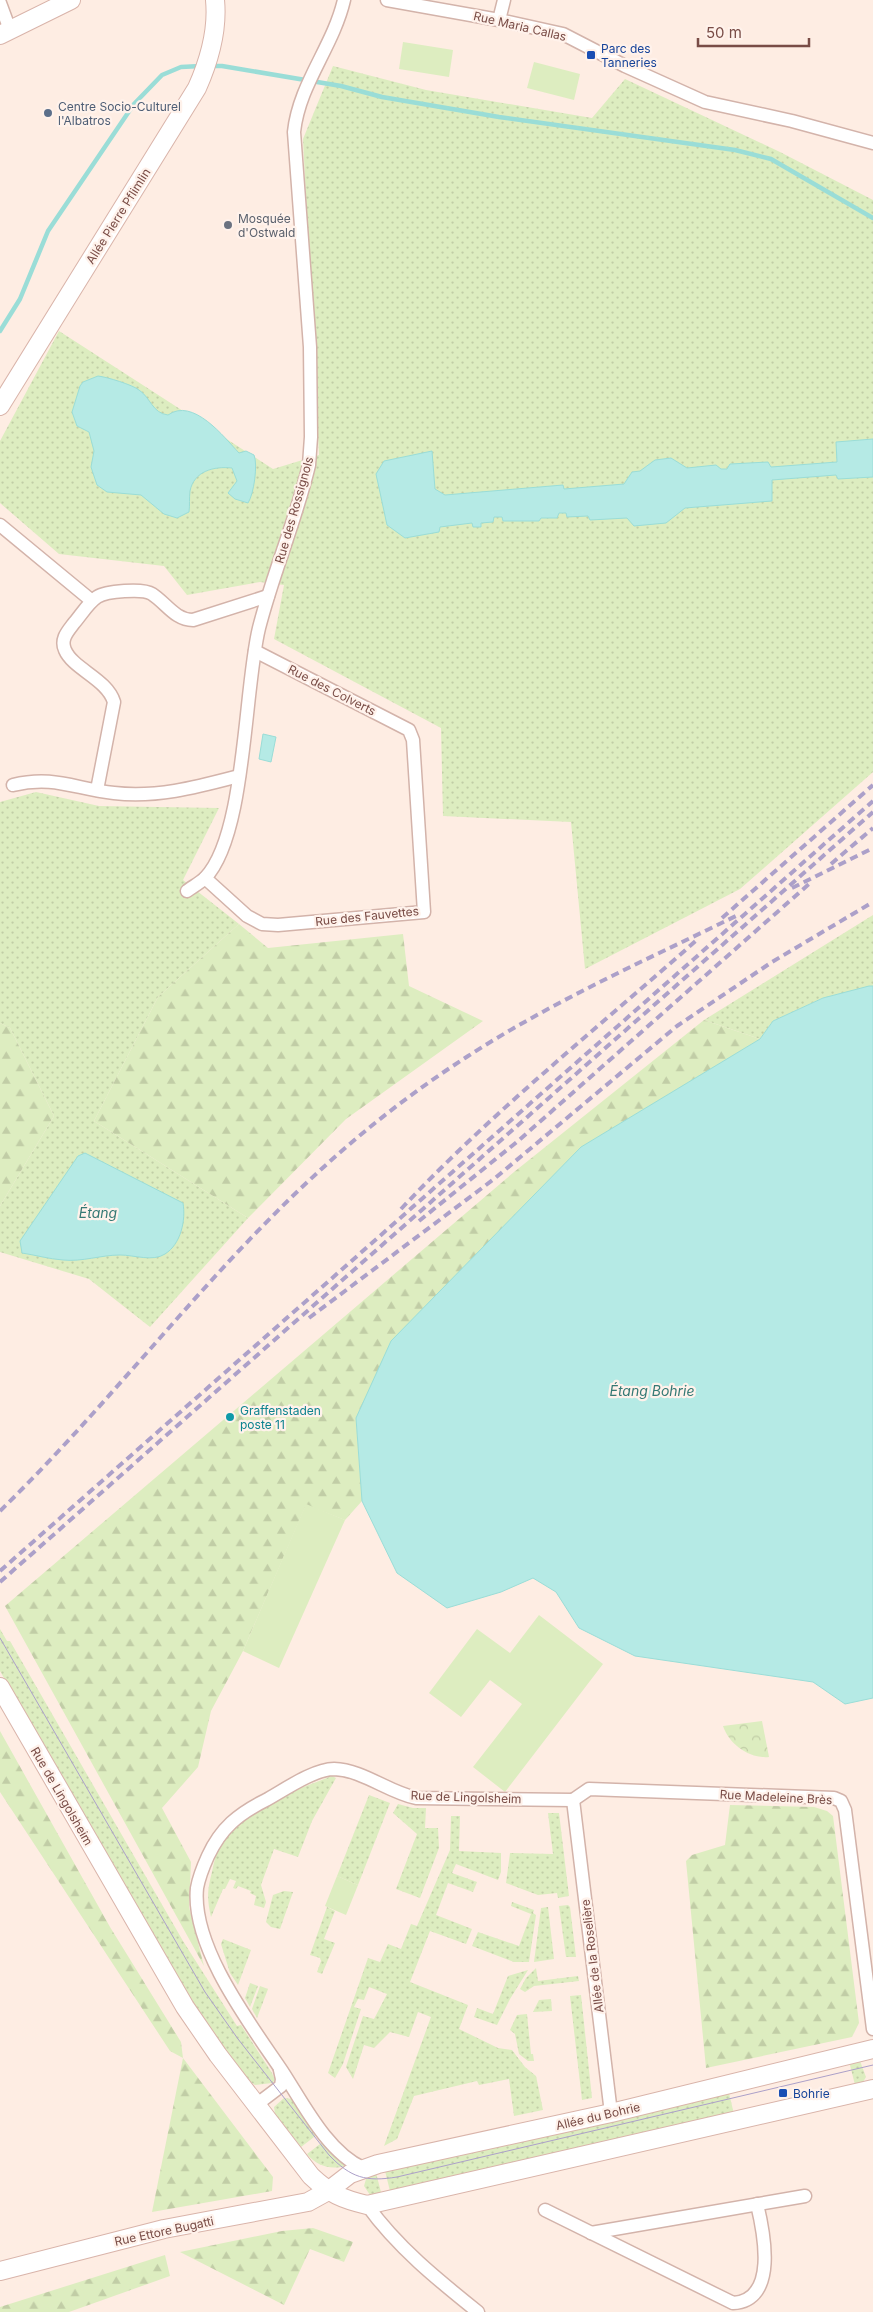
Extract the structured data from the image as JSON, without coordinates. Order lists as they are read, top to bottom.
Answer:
{
  "streets": {
    "main road": [
      "Allée Pierre Pflimlin",
      "Rue de Lingolsheim",
      "Allée du Bohrie",
      "Rue Ettore Bugatti"
    ],
    "street": [
      "Rue Maria Callas",
      "Rue des Rossignols",
      "Rue des Colverts",
      "Rue des Fauvettes",
      "Rue Madeleine Brès",
      "Allée de la Roselière"
    ]
  },
  "crossings": [
    ["Rue des Rossignols", "Rue des Colverts"],
    ["Rue des Rossignols", "Rue des Fauvettes"],
    ["Rue des Colverts", "Rue des Fauvettes"],
    ["Rue de Lingolsheim", "Rue Madeleine Brès"],
    ["Rue de Lingolsheim", "Allée de la Roselière"],
    ["Rue de Lingolsheim", "Allée du Bohrie"],
    ["Rue de Lingolsheim", "Rue Ettore Bugatti"],
    ["Rue Madeleine Brès", "Allée de la Roselière"],
    ["Allée de la Roselière", "Allée du Bohrie"],
    ["Allée du Bohrie", "Rue Ettore Bugatti"]
  ],
  "water": ["Étang", "Étang Bohrie"],
  "places": {
    "transit": ["Parc des Tanneries", "Bohrie"],
    "other": ["Centre Socio-Culturel l'Albatros", "Mosquée d'Ostwald", "Graffenstaden poste 11"]
  },
  "scale_bar": "50 m"
}
